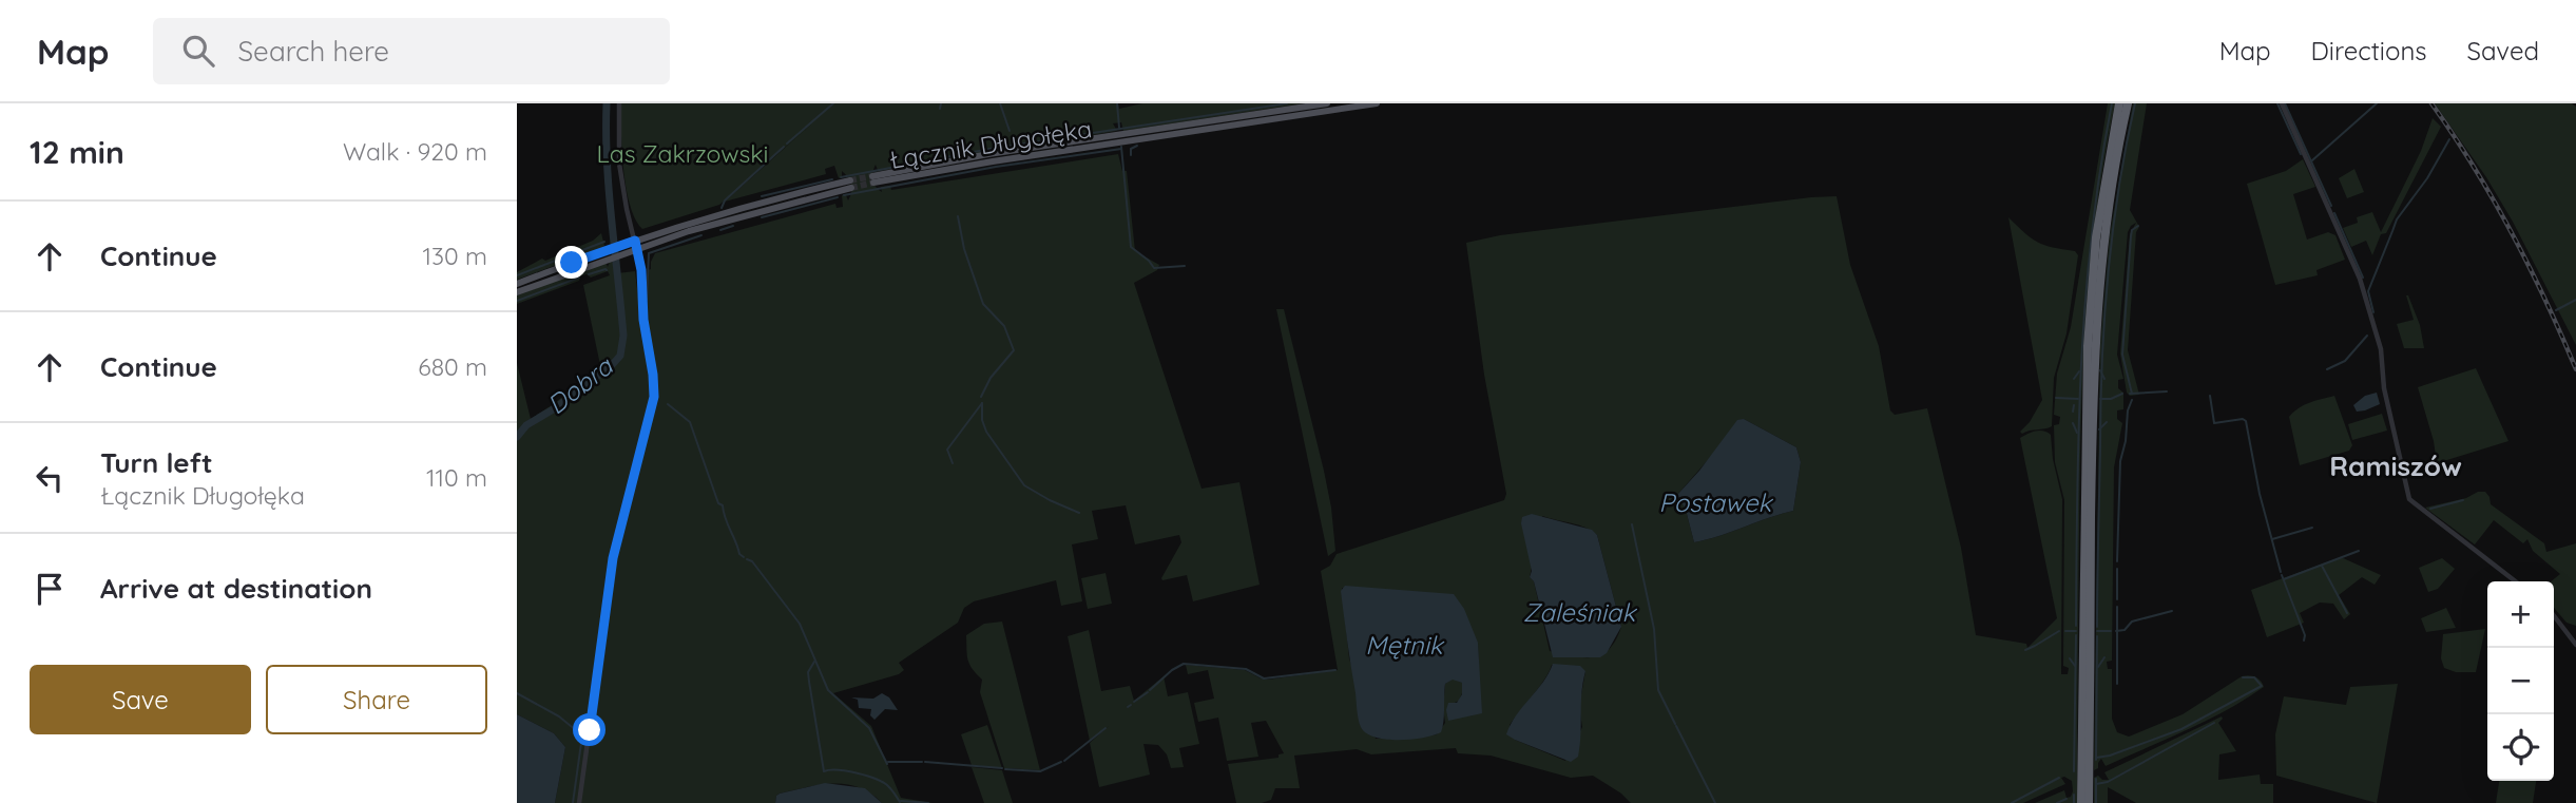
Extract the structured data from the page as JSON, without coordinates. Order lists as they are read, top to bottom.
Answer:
{
  "streets": {
    "main road": ["Łącznik Długołęka"]
  },
  "districts": ["Ramiszów"],
  "water": [
    "Dobra",
    "Postawek",
    "Zaleśniak",
    "Mętnik"
  ],
  "parks": ["Las Zakrzowski"],
  "page": {
    "header": "Map",
    "search": "Search here",
    "nav": ["Map", "Directions", "Saved"],
    "heading": ["12 min", "Walk · 920 m"],
    "list": [
      ["Continue", "130 m"],
      ["Continue", "680 m"],
      ["Turn left", "Łącznik Długołęka", "110 m"],
      "Arrive at destination"
    ],
    "map_buttons": ["+", "−"],
    "buttons": ["Save", "Share"]
  }
}
